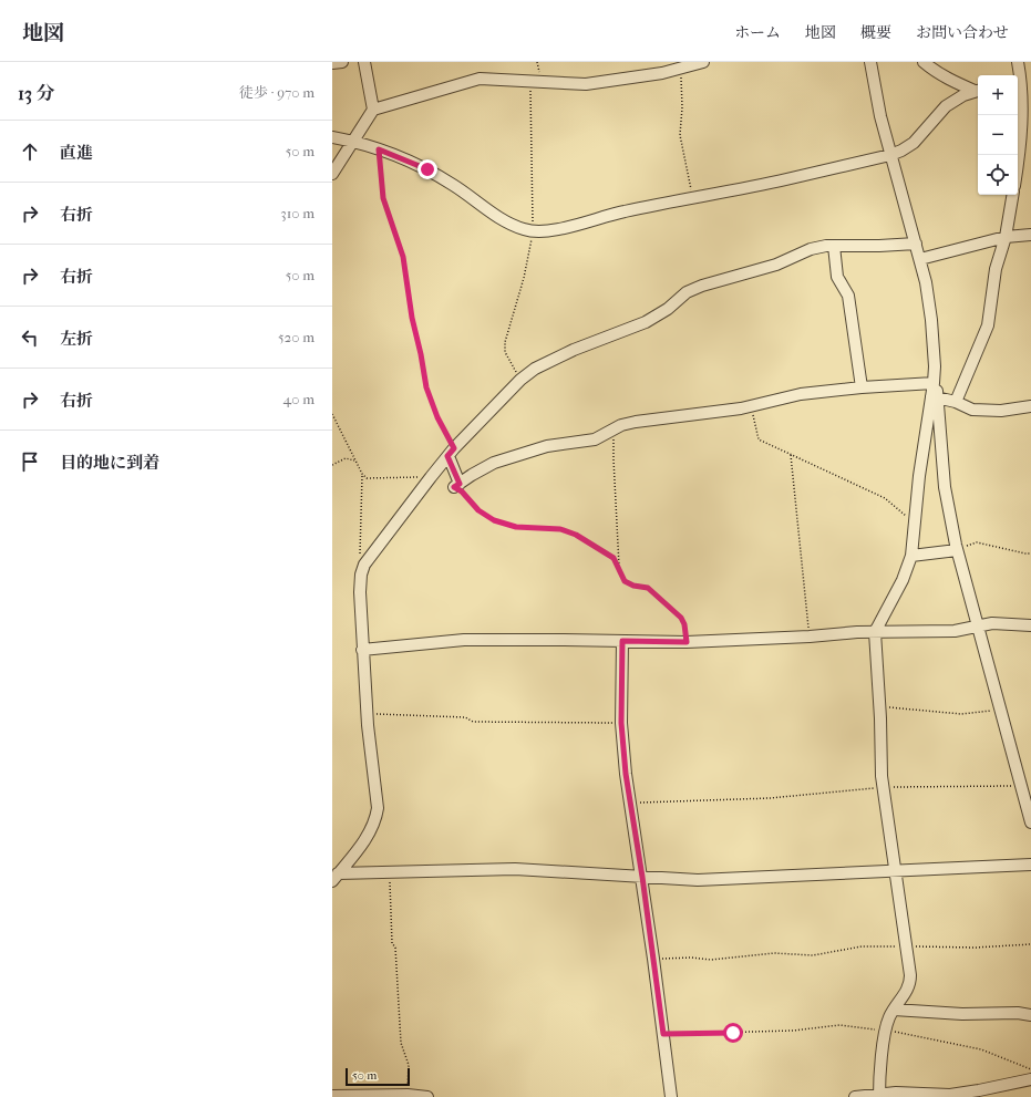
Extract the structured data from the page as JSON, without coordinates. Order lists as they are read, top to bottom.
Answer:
{
  "scale_bar": "50 m",
  "page": {
    "header": "地図",
    "nav": [
      "ホーム",
      "地図",
      "概要",
      "お問い合わせ"
    ],
    "heading": ["13 分", "徒歩 · 970 m"],
    "map_buttons": ["+", "−"],
    "list": [
      ["直進", "50 m"],
      ["右折", "310 m"],
      ["右折", "50 m"],
      ["左折", "520 m"],
      ["右折", "40 m"],
      "目的地に到着"
    ],
    "scale": "50 m"
  }
}
